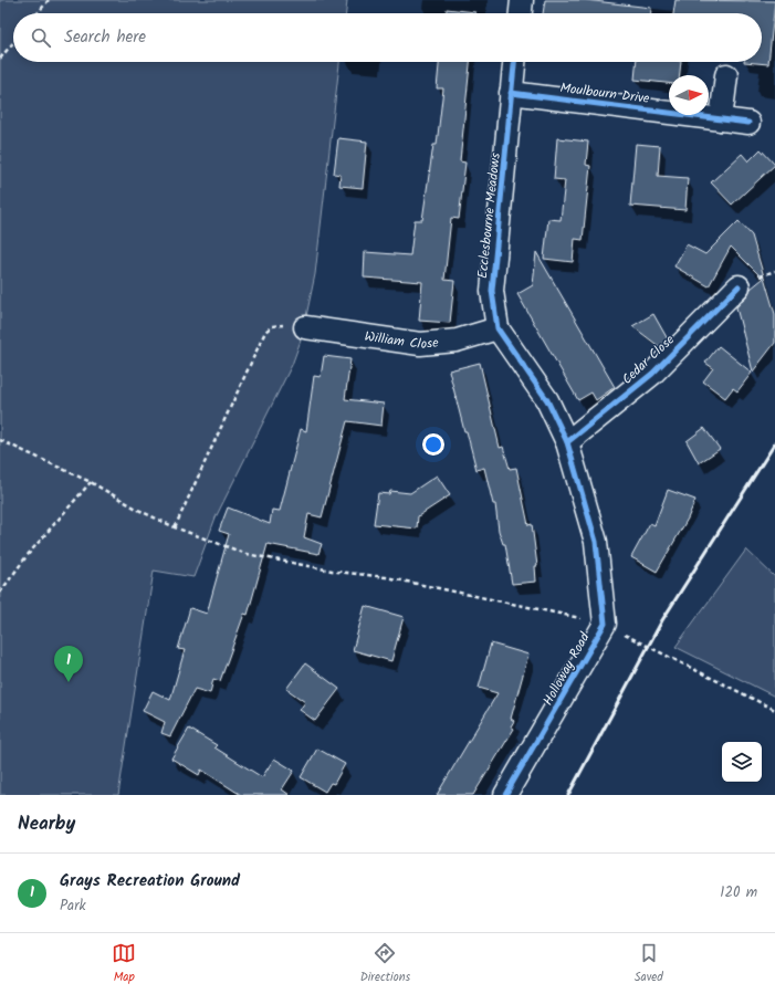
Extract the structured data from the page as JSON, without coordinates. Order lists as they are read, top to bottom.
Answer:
{
  "streets": {
    "street": [
      "Moulbourn Drive",
      "Ecclesbourne Meadows",
      "William Close",
      "Cedar Close",
      "Holloway Road"
    ]
  },
  "crossings": [
    ["Moulbourn Drive", "Ecclesbourne Meadows"],
    ["Ecclesbourne Meadows", "William Close"],
    ["Ecclesbourne Meadows", "Cedar Close"],
    ["Ecclesbourne Meadows", "Holloway Road"]
  ],
  "north": "right",
  "page": {
    "search": "Search here",
    "pins": "1",
    "heading": "Nearby",
    "list": [
      {
        "mark": "1",
        "name": "Grays Recreation Ground",
        "note": "Park",
        "value": "120 m"
      }
    ],
    "nav": ["Map", "Directions", "Saved"]
  }
}
